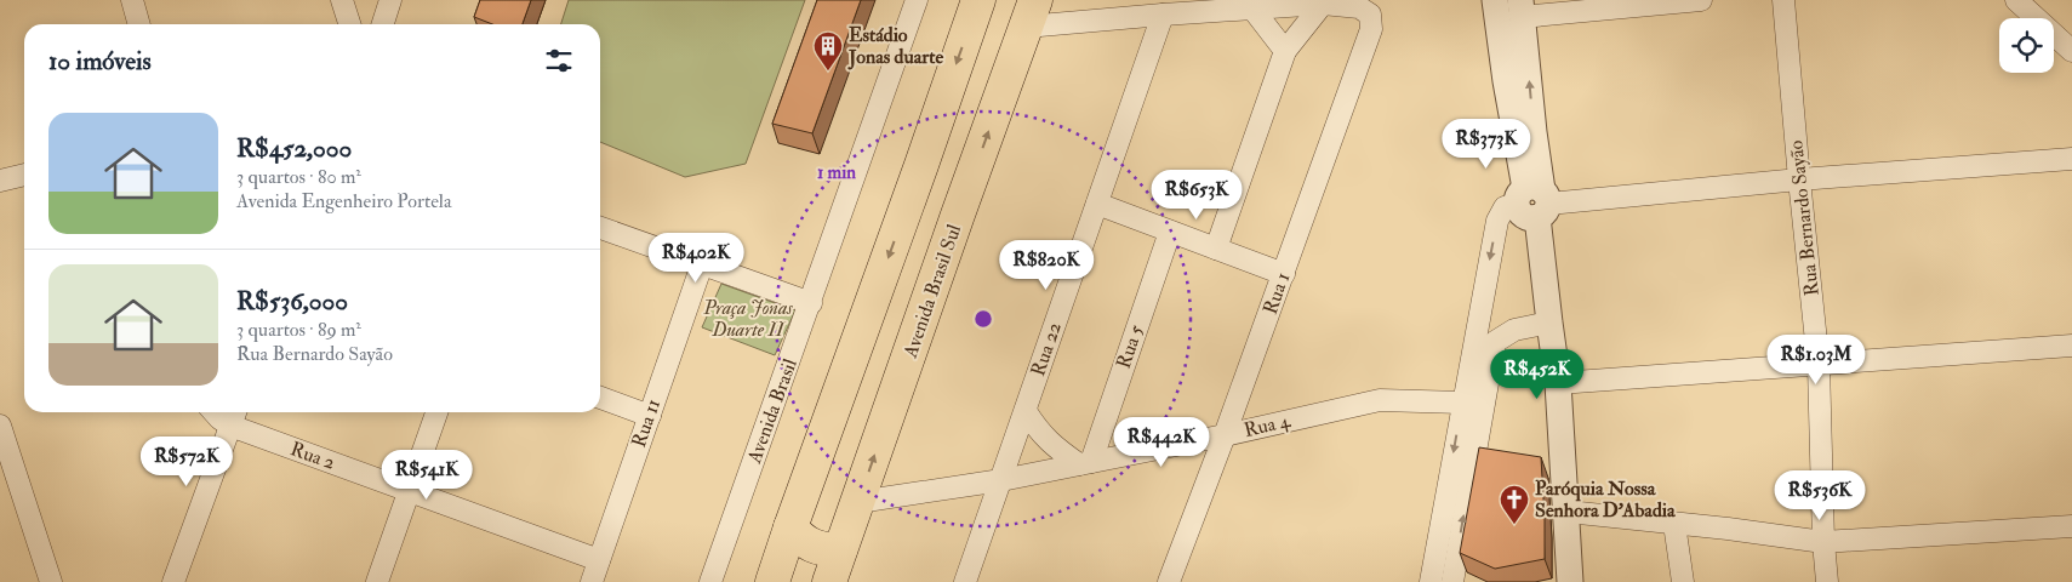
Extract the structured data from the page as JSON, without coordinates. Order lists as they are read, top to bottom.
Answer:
{
  "streets": {
    "main road": ["Avenida Brasil Sul"],
    "street": [
      "Rua Bernardo Sayão",
      "Rua 1",
      "Rua 5",
      "Rua 22",
      "Avenida Brasil",
      "Rua 11",
      "Rua 4",
      "Rua 2"
    ]
  },
  "crossings": [
    ["Avenida Brasil Sul", "Rua 4"],
    ["Rua 1", "Rua 4"],
    ["Rua 5", "Rua 4"],
    ["Rua 22", "Rua 4"],
    ["Rua 11", "Rua 2"]
  ],
  "parks": ["Praça Jonas Duarte II"],
  "places": {
    "building": ["Estádio Jonas duarte"],
    "church": ["Paróquia Nossa Senhora D’Abadia"]
  },
  "page": {
    "heading": "10 imóveis",
    "list": [
      {
        "name": "R$452,000",
        "note": "3 quartos · 80 m² · Avenida Engenheiro Portela"
      },
      {
        "name": "R$536,000",
        "note": "3 quartos · 89 m² · Rua Bernardo Sayão"
      }
    ],
    "price": [
      "R$373K",
      "R$653K",
      "R$402K",
      "R$820K",
      "R$1.03M",
      "R$452K",
      "R$442K",
      "R$572K",
      "R$541K",
      "R$536K"
    ]
  },
  "rings": ["1 min"]
}
